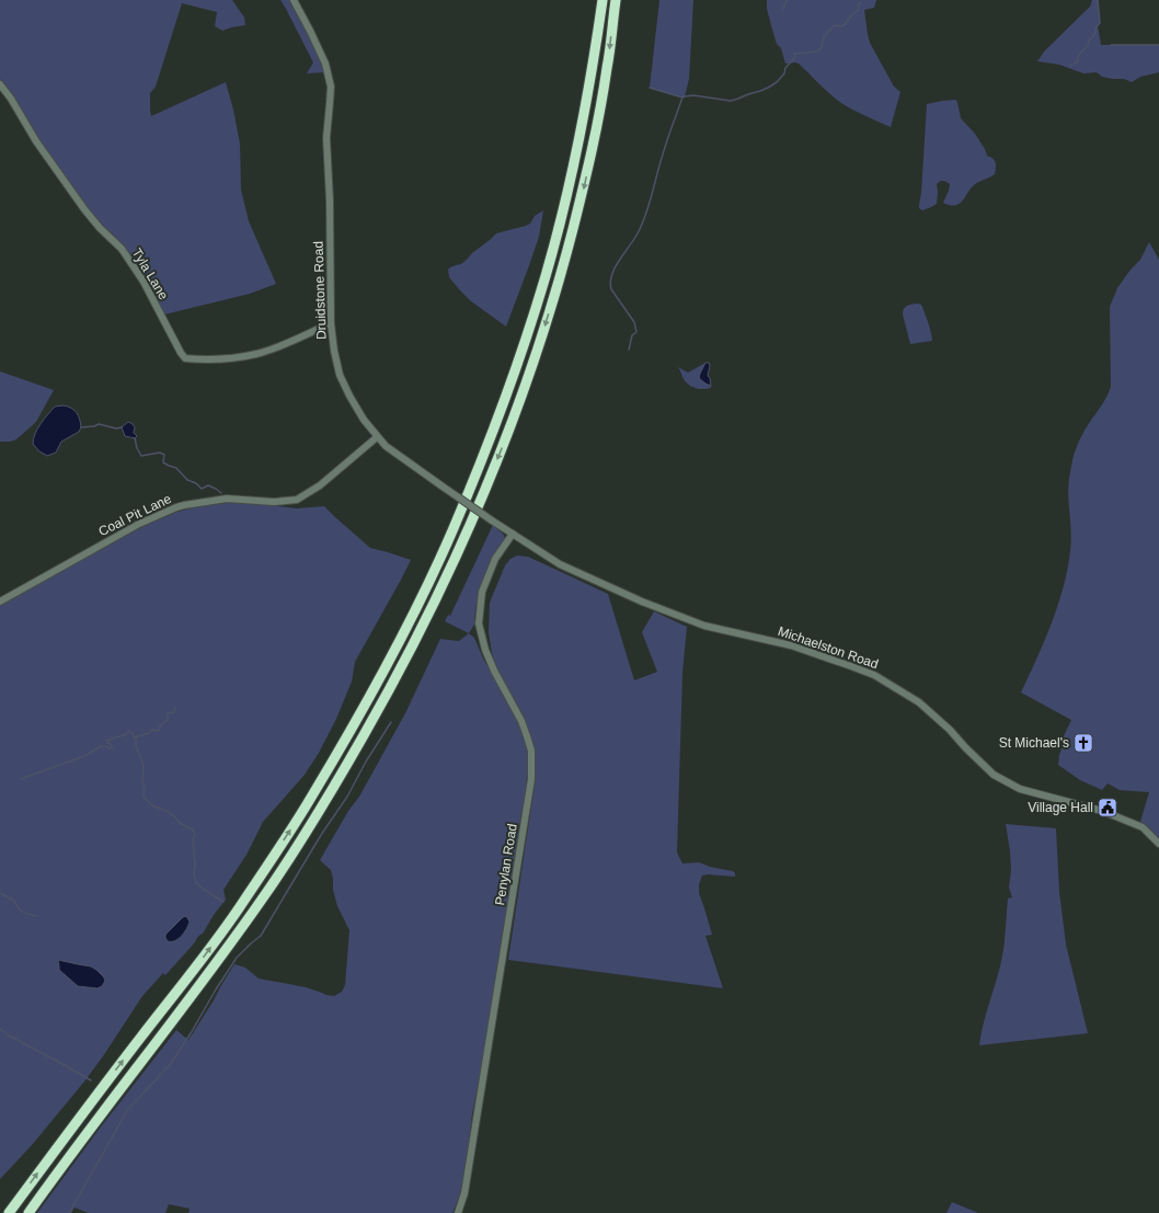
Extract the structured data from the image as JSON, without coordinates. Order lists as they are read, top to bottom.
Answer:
{
  "streets": {
    "street": [
      "Tyla Lane",
      "Druidstone Road",
      "Coal Pit Lane",
      "Michaelston Road",
      "Penylan Road"
    ]
  },
  "crossings": [
    ["Tyla Lane", "Druidstone Road"],
    ["Druidstone Road", "Coal Pit Lane"],
    ["Druidstone Road", "Michaelston Road"],
    ["Druidstone Road", "Penylan Road"],
    ["Michaelston Road", "Penylan Road"]
  ],
  "places": {
    "church": ["St Michael's"],
    "public building": ["Village Hall"]
  }
}
